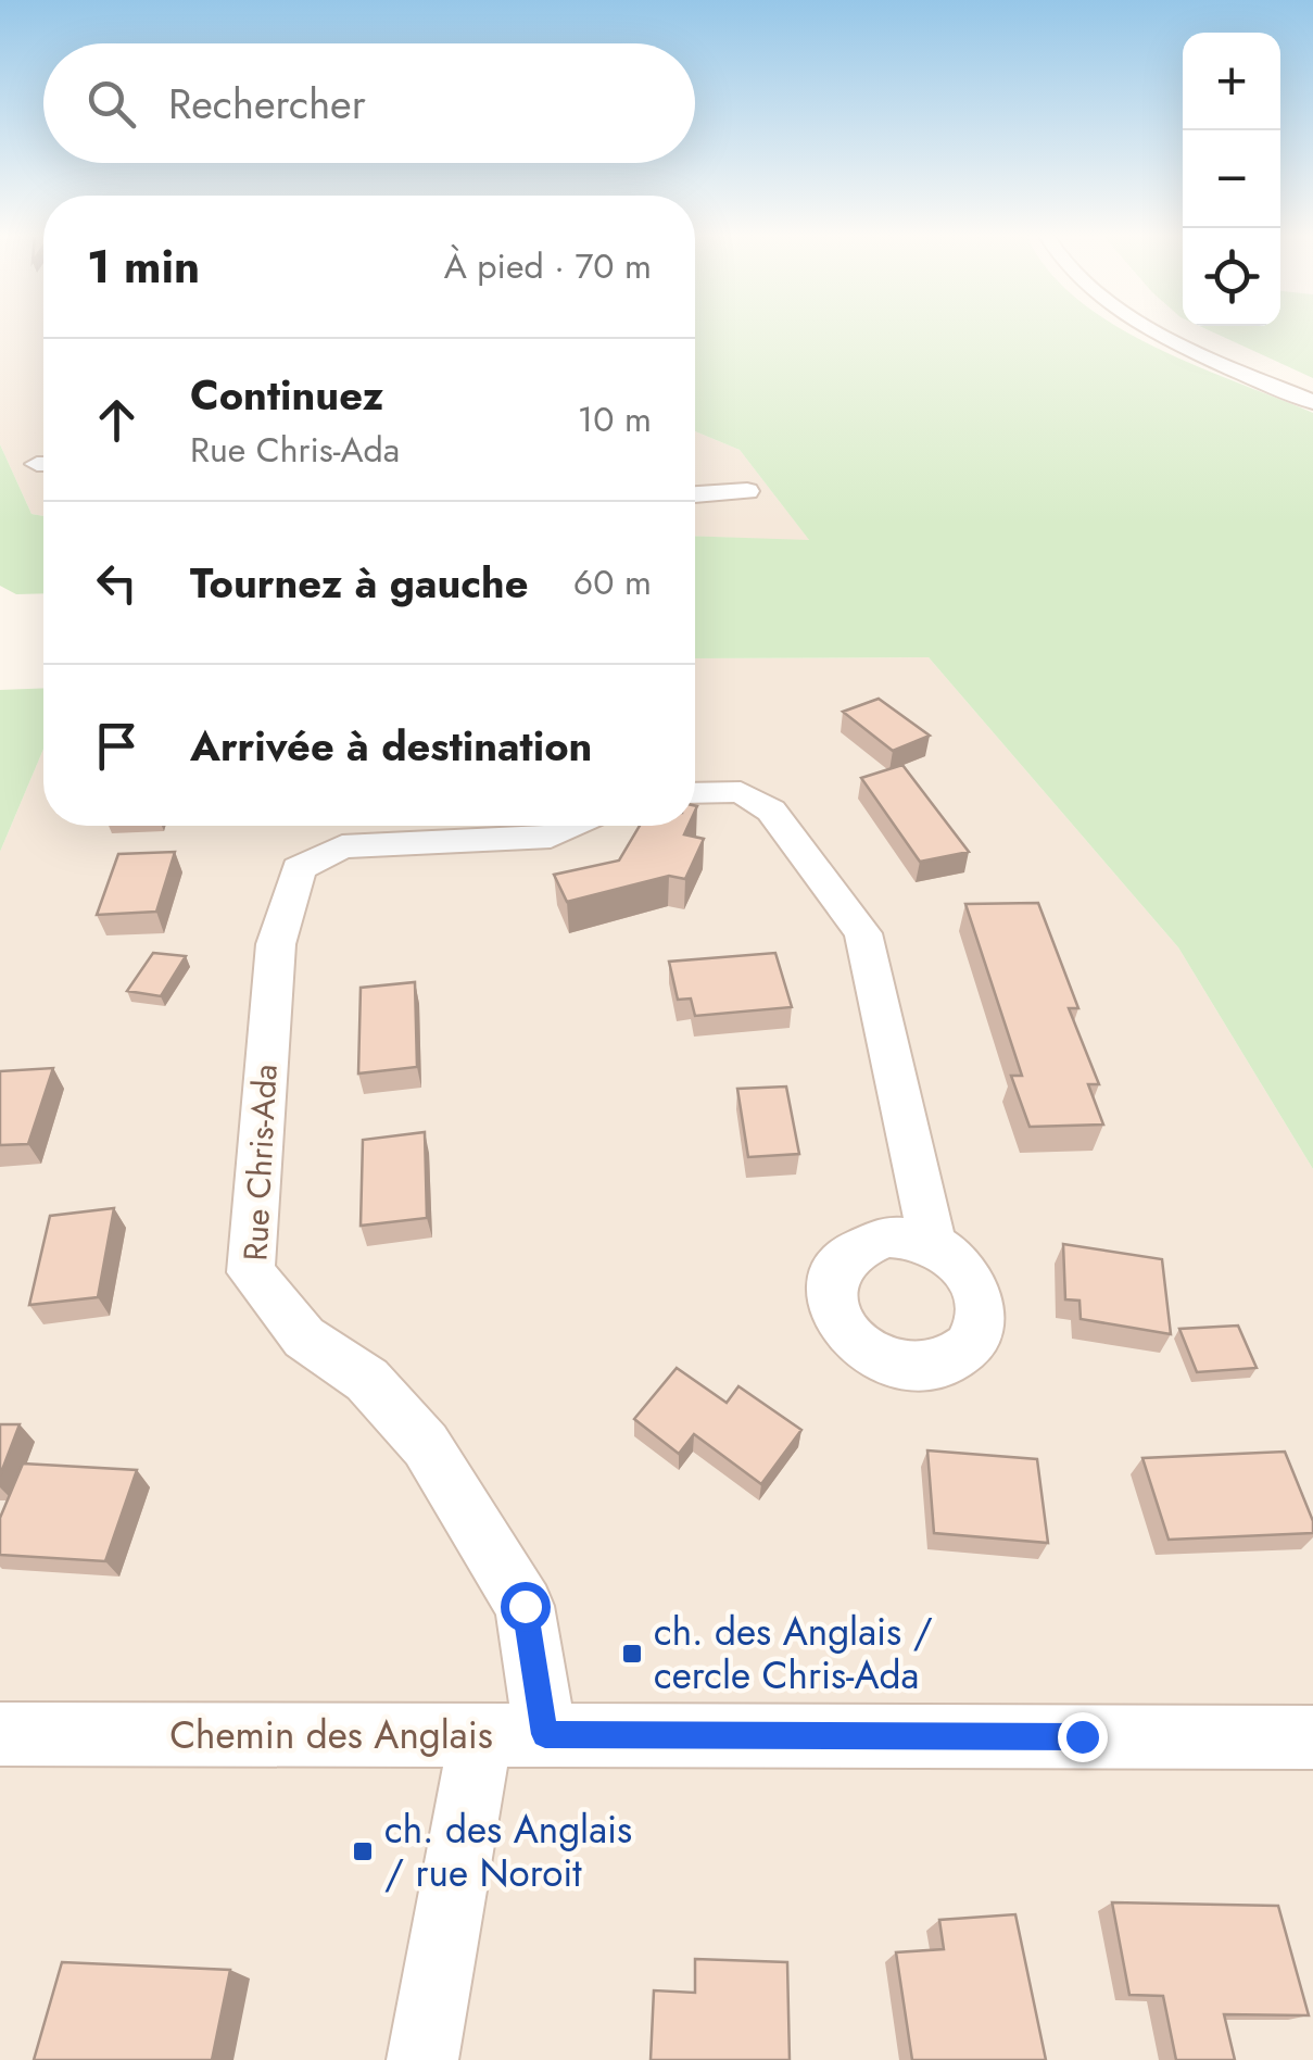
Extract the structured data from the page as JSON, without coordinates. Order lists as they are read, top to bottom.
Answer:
{
  "streets": {
    "street": ["Rue Chris-Ada", "Chemin des Anglais"]
  },
  "crossings": [
    ["Rue Chris-Ada", "Chemin des Anglais"]
  ],
  "places": {
    "transit": ["ch. des Anglais / cercle Chris-Ada", "ch. des Anglais / rue Noroit"]
  },
  "page": {
    "map_buttons": ["+", "−"],
    "search": "Rechercher",
    "heading": ["1 min", "À pied · 70 m"],
    "list": [
      ["Continuez", "Rue Chris-Ada", "10 m"],
      ["Tournez à gauche", "60 m"],
      "Arrivée à destination"
    ]
  }
}
